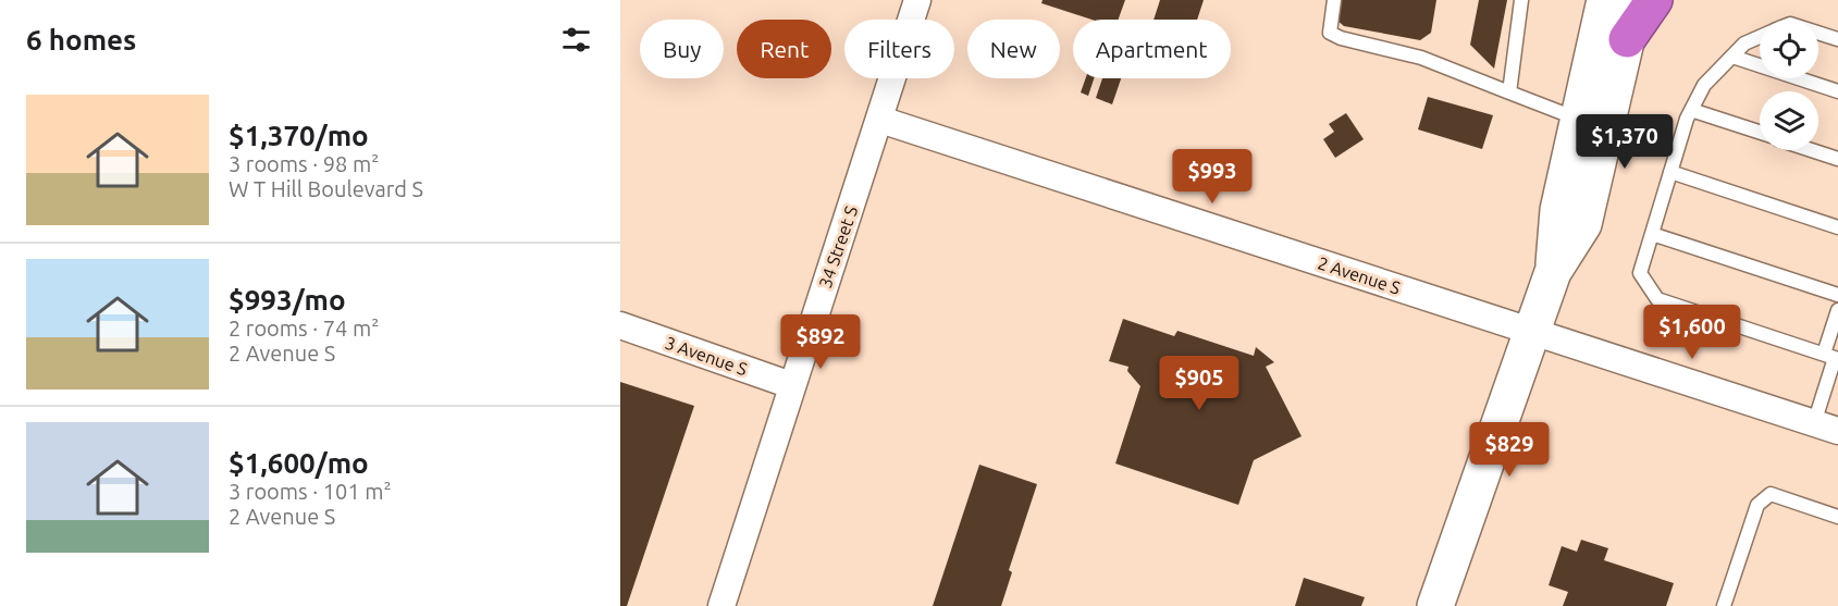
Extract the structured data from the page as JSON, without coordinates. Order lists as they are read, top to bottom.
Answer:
{
  "streets": {
    "street": ["34 Street S", "2 Avenue S", "3 Avenue S"]
  },
  "crossings": [
    ["34 Street S", "2 Avenue S"],
    ["34 Street S", "3 Avenue S"]
  ],
  "page": {
    "heading": "6 homes",
    "chip": [
      "Buy",
      "Rent",
      "Filters",
      "New",
      "Apartment"
    ],
    "list": [
      {
        "name": "$1,370/mo",
        "note": "3 rooms · 98 m² · W T Hill Boulevard S"
      },
      {
        "name": "$993/mo",
        "note": "2 rooms · 74 m² · 2 Avenue S"
      },
      {
        "name": "$1,600/mo",
        "note": "3 rooms · 101 m² · 2 Avenue S"
      }
    ],
    "price": [
      "$1,370",
      "$993",
      "$1,600",
      "$892",
      "$905",
      "$829"
    ]
  }
}
